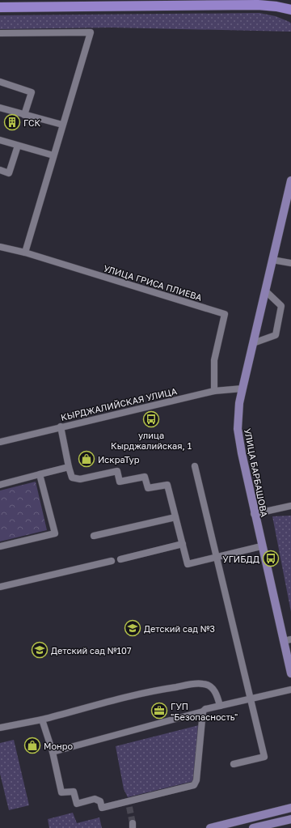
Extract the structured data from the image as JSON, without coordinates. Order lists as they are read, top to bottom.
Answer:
{
  "streets": {
    "main road": ["УЛИЦА БАРБАШОВА"],
    "street": ["УЛИЦА ГРИСА ПЛИЕВА", "КЫРДЖАЛИЙСКАЯ УЛИЦА"]
  },
  "crossings": [
    ["УЛИЦА ГРИСА ПЛИЕВА", "КЫРДЖАЛИЙСКАЯ УЛИЦА"],
    ["КЫРДЖАЛИЙСКАЯ УЛИЦА", "УЛИЦА БАРБАШОВА"]
  ],
  "places": {
    "building": ["ГСК"],
    "bus stop": ["улица Кырджалийская, 1", "УГИБДД"],
    "shop": ["ИскраТур", "Монро"],
    "school or university": ["Детский сад №3", "Детский сад №107"],
    "office": ["ГУП \"Безопасность\""]
  }
}
